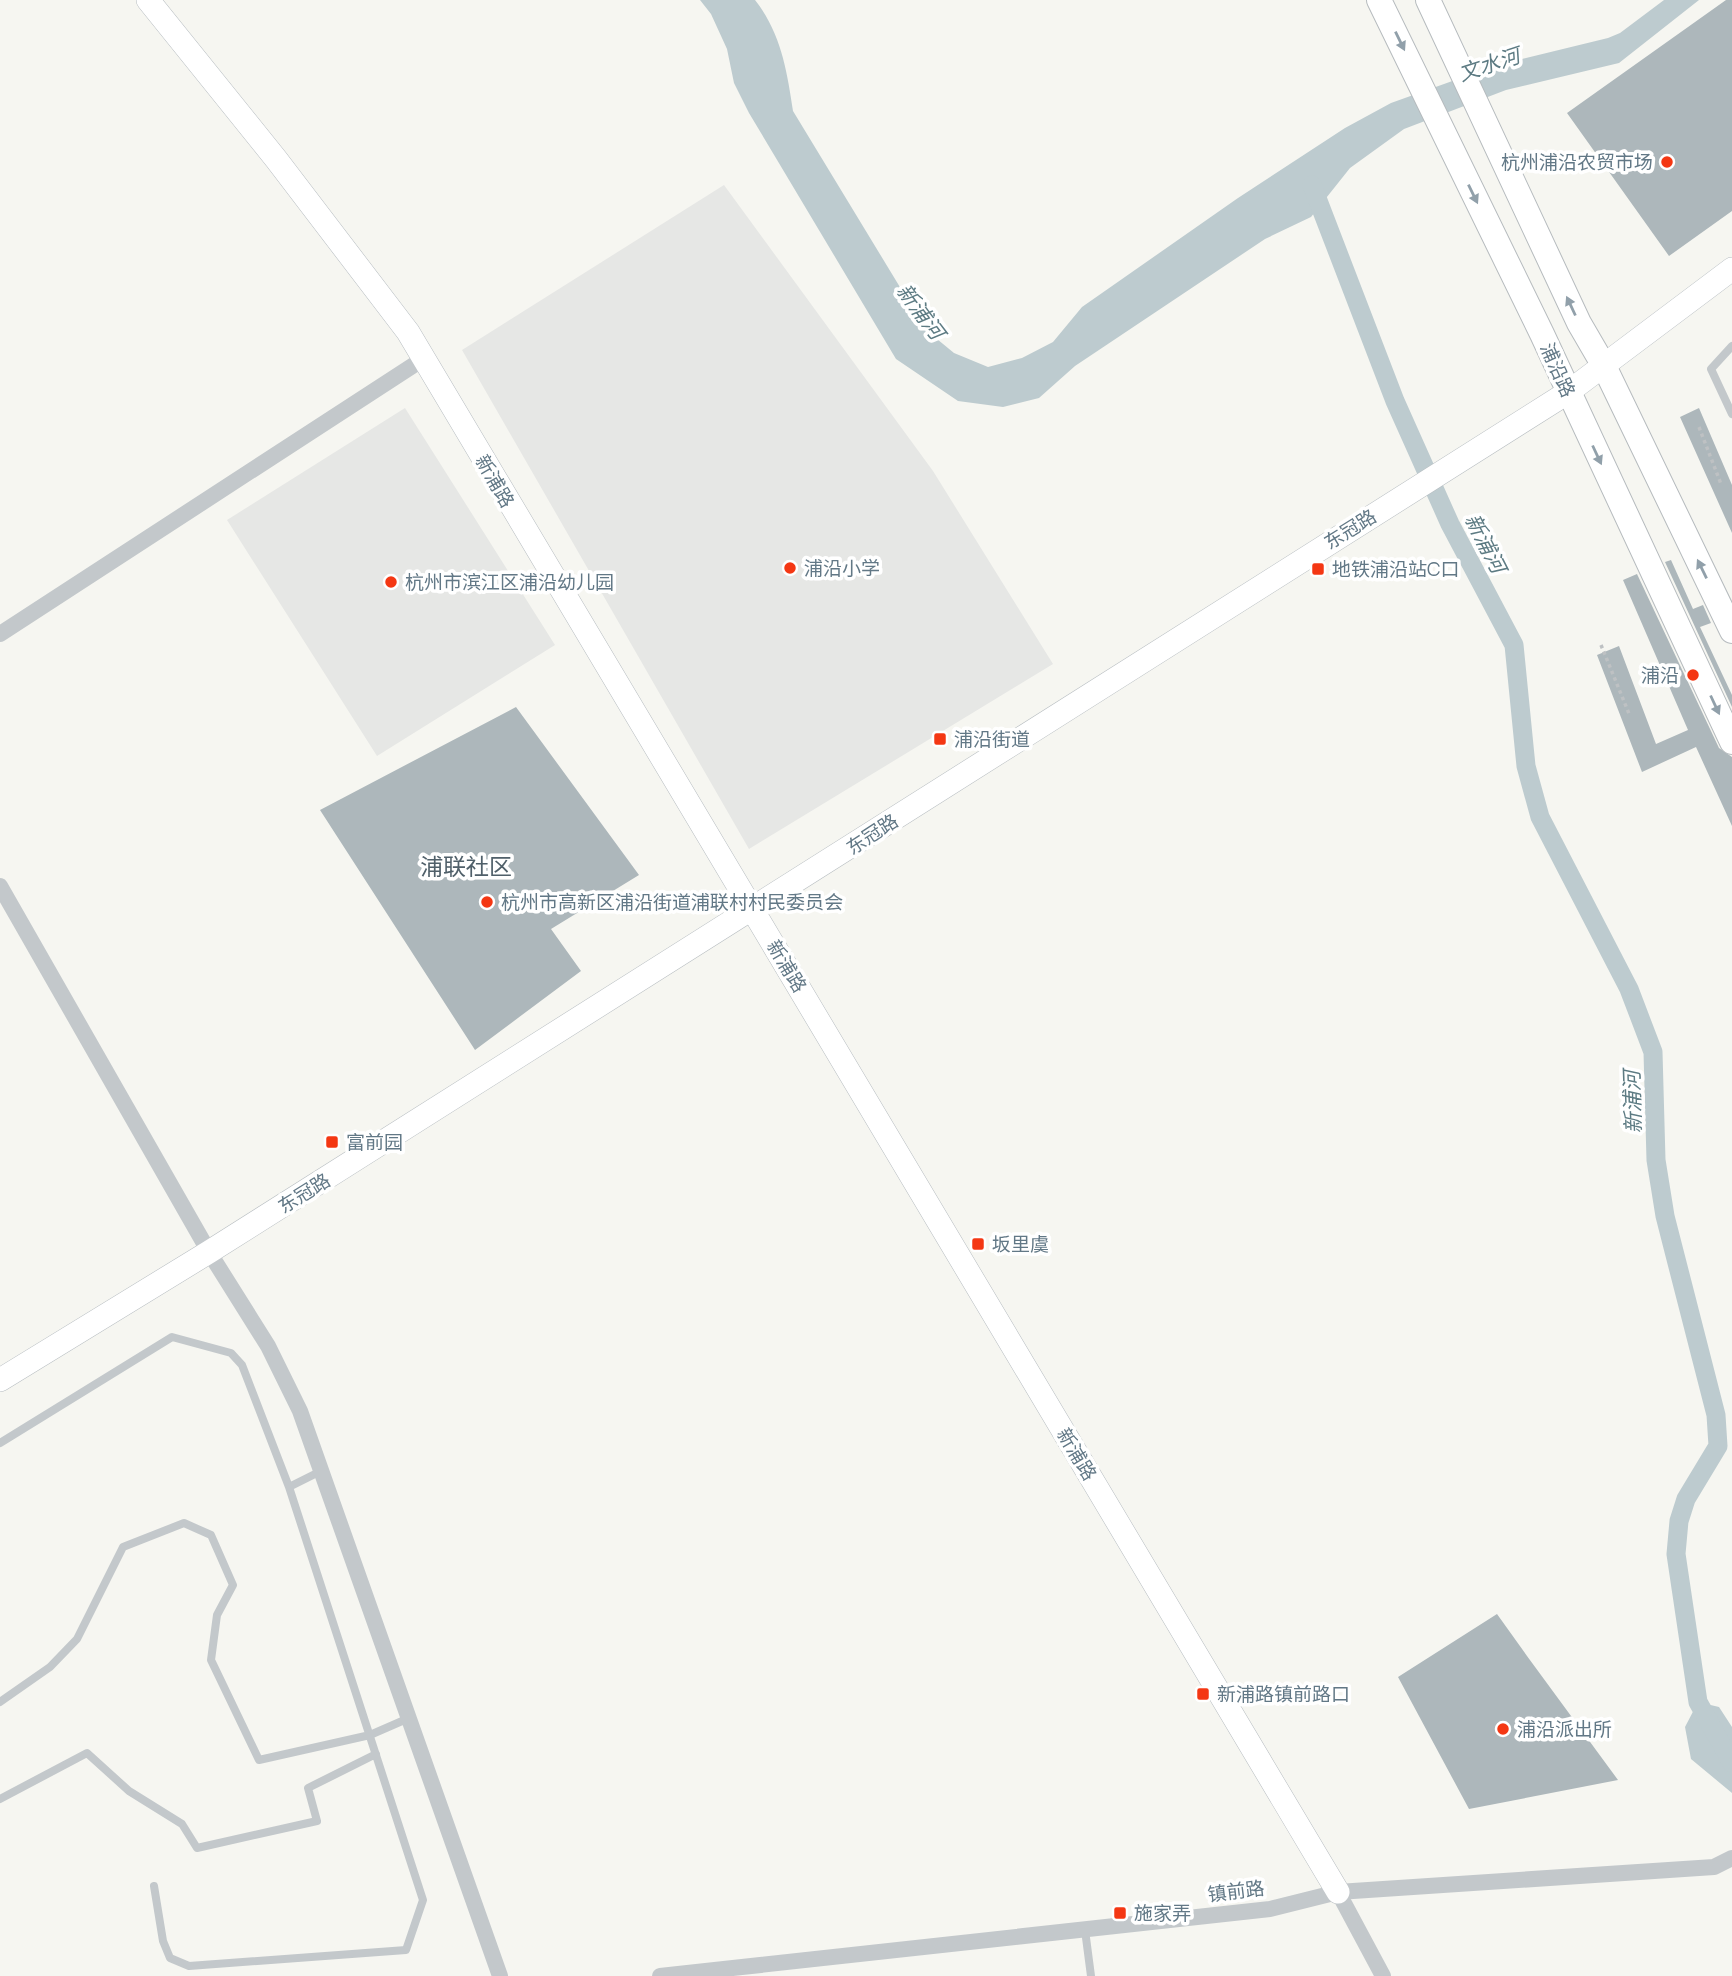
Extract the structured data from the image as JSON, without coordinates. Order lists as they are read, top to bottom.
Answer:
{
  "streets": {
    "main road": ["浦沿路"],
    "street": ["新浦路", "东冠路", "镇前路"]
  },
  "crossings": [
    ["浦沿路", "东冠路"],
    ["新浦路", "东冠路"],
    ["新浦路", "镇前路"]
  ],
  "districts": ["浦联社区"],
  "water": ["文水河", "新浦河"],
  "places": {
    "other": [
      "杭州浦沿农贸市场",
      "浦沿小学",
      "杭州市滨江区浦沿幼儿园",
      "浦沿",
      "杭州市高新区浦沿街道浦联村村民委员会",
      "浦沿派出所"
    ],
    "transit": [
      "地铁浦沿站C口",
      "浦沿街道",
      "富前园",
      "坂里虞",
      "新浦路镇前路口",
      "施家弄"
    ]
  }
}
